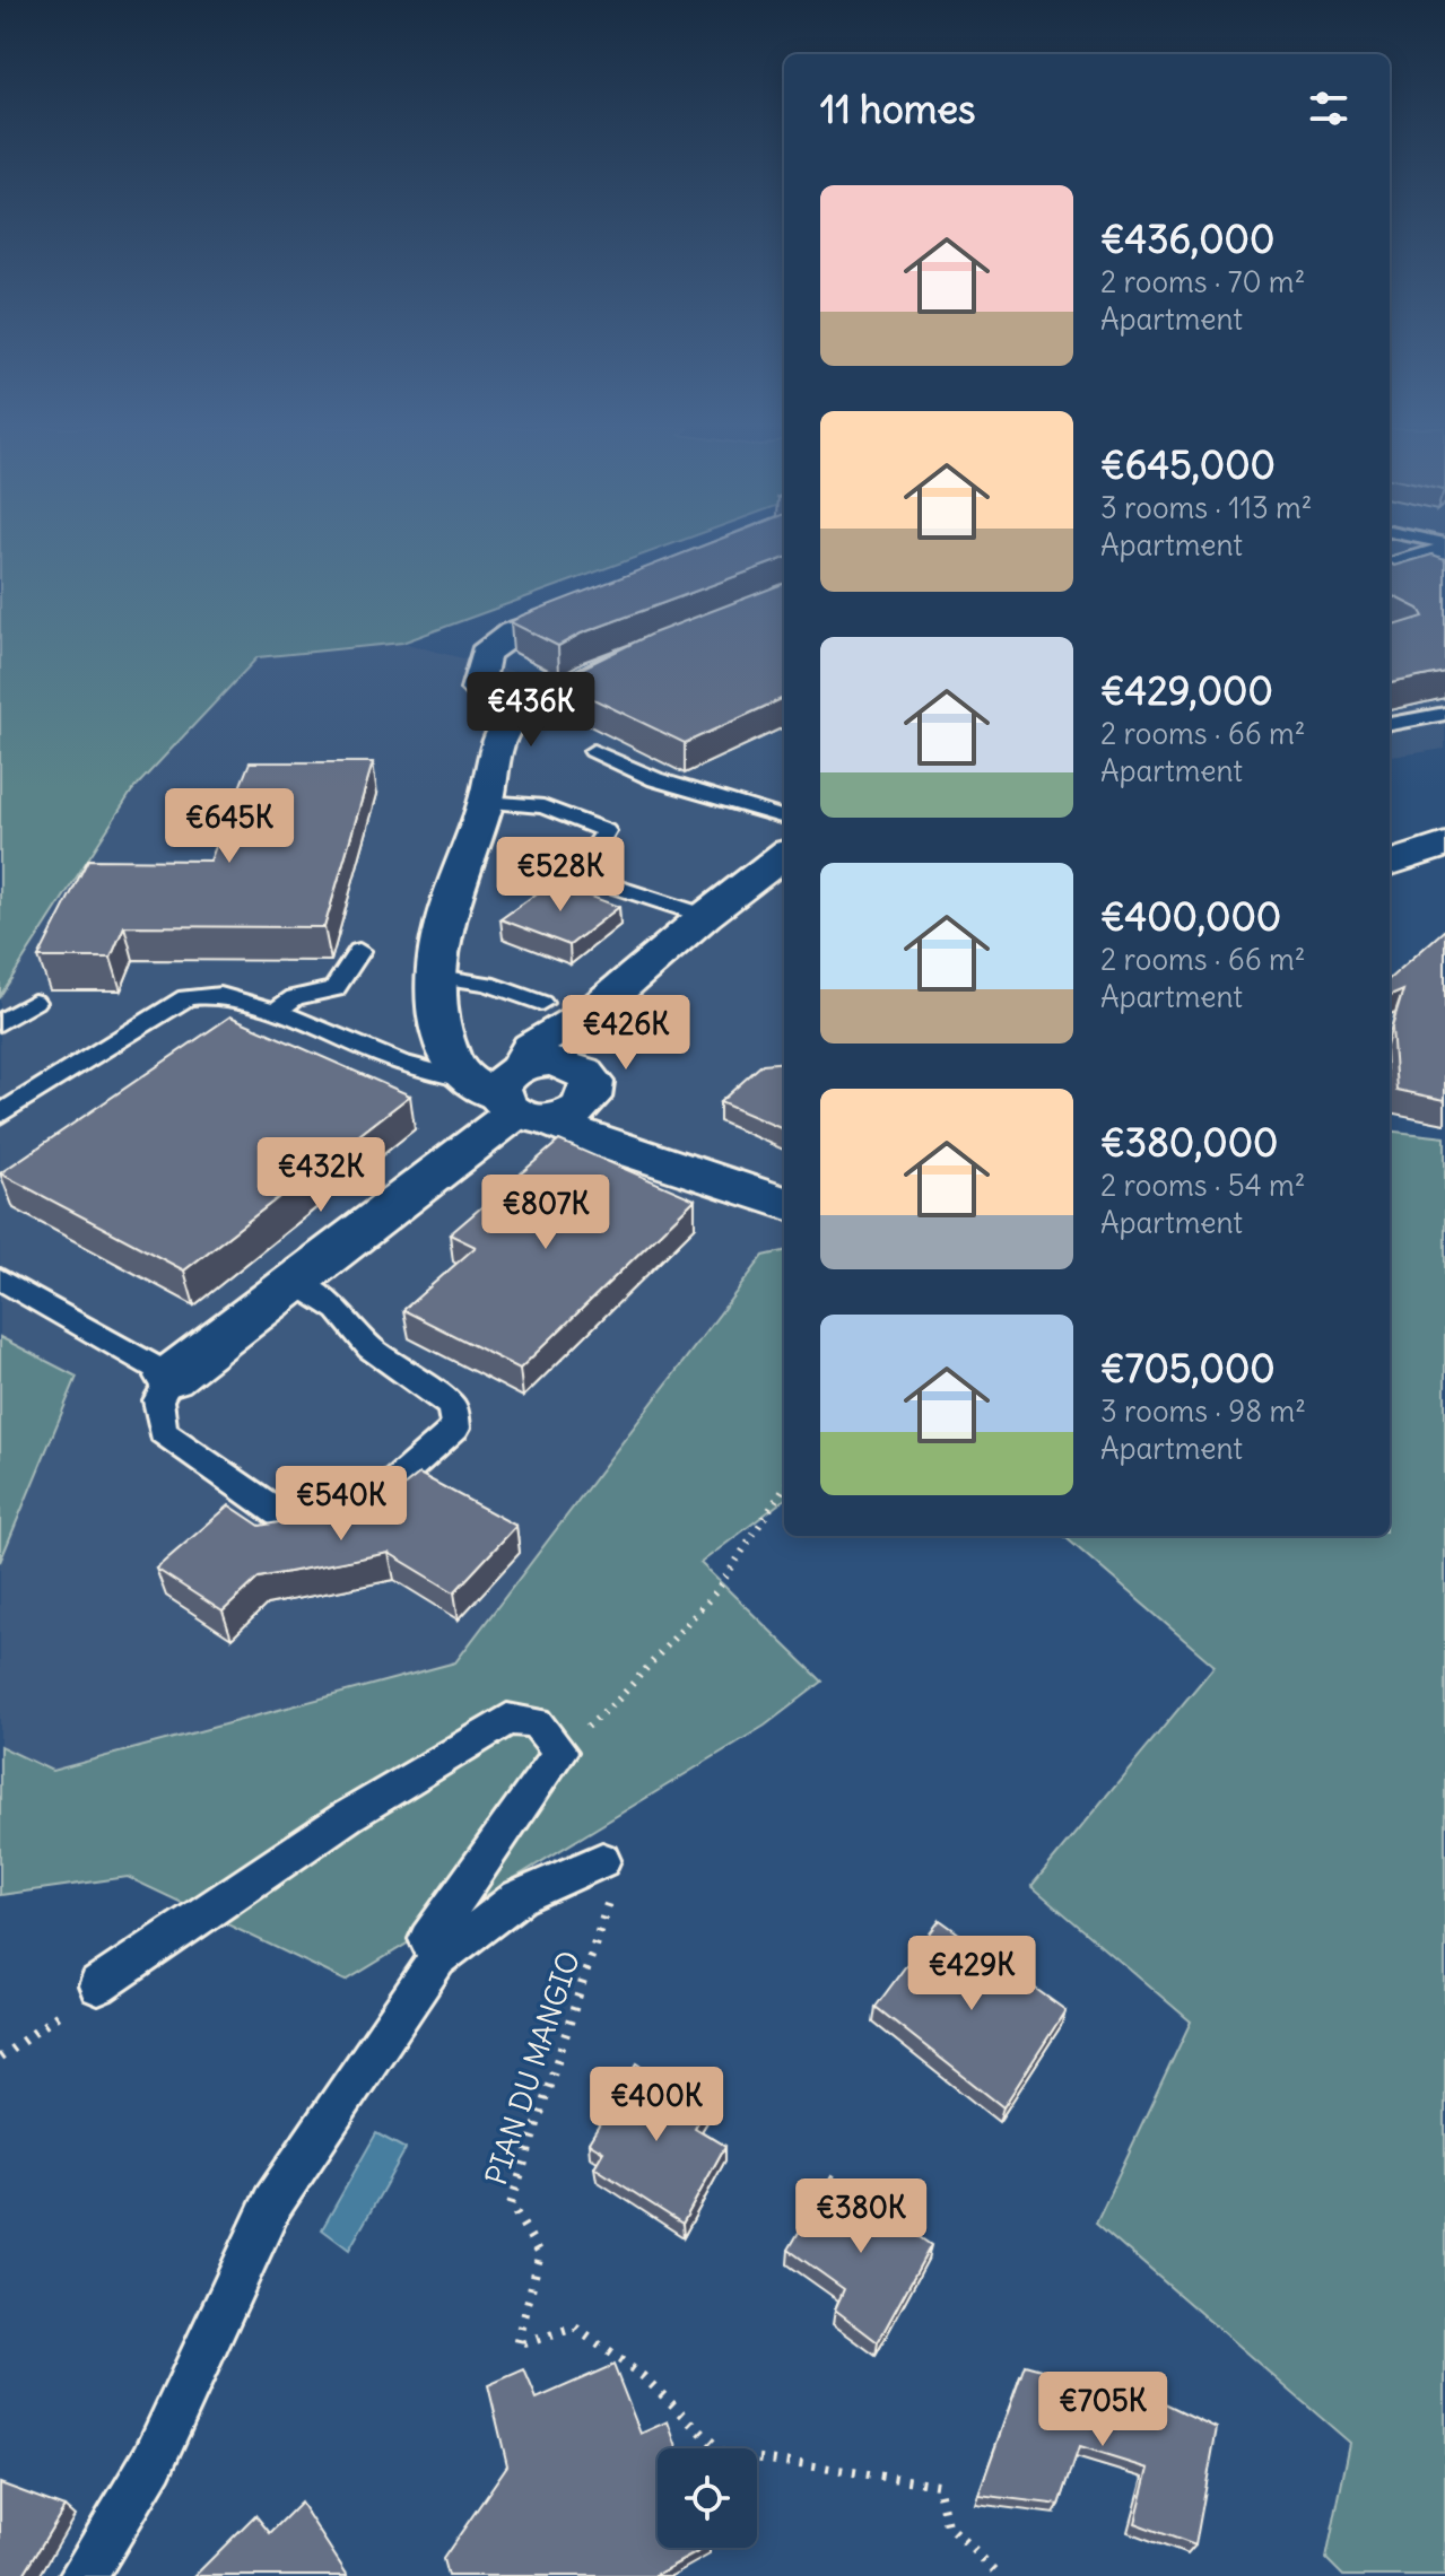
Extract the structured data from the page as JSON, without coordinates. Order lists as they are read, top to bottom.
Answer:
{
  "streets": {
    "path": ["PIAN DU MANGIO"]
  },
  "page": {
    "heading": "11 homes",
    "list": [
      {
        "name": "€436,000",
        "note": "2 rooms · 70 m² · Apartment"
      },
      {
        "name": "€645,000",
        "note": "3 rooms · 113 m² · Apartment"
      },
      {
        "name": "€429,000",
        "note": "2 rooms · 66 m² · Apartment"
      },
      {
        "name": "€400,000",
        "note": "2 rooms · 66 m² · Apartment"
      },
      {
        "name": "€380,000",
        "note": "2 rooms · 54 m² · Apartment"
      },
      {
        "name": "€705,000",
        "note": "3 rooms · 98 m² · Apartment"
      }
    ],
    "price": [
      "€436K",
      "€645K",
      "€528K",
      "€426K",
      "€432K",
      "€807K",
      "€540K",
      "€429K",
      "€400K",
      "€380K",
      "€705K"
    ]
  }
}
